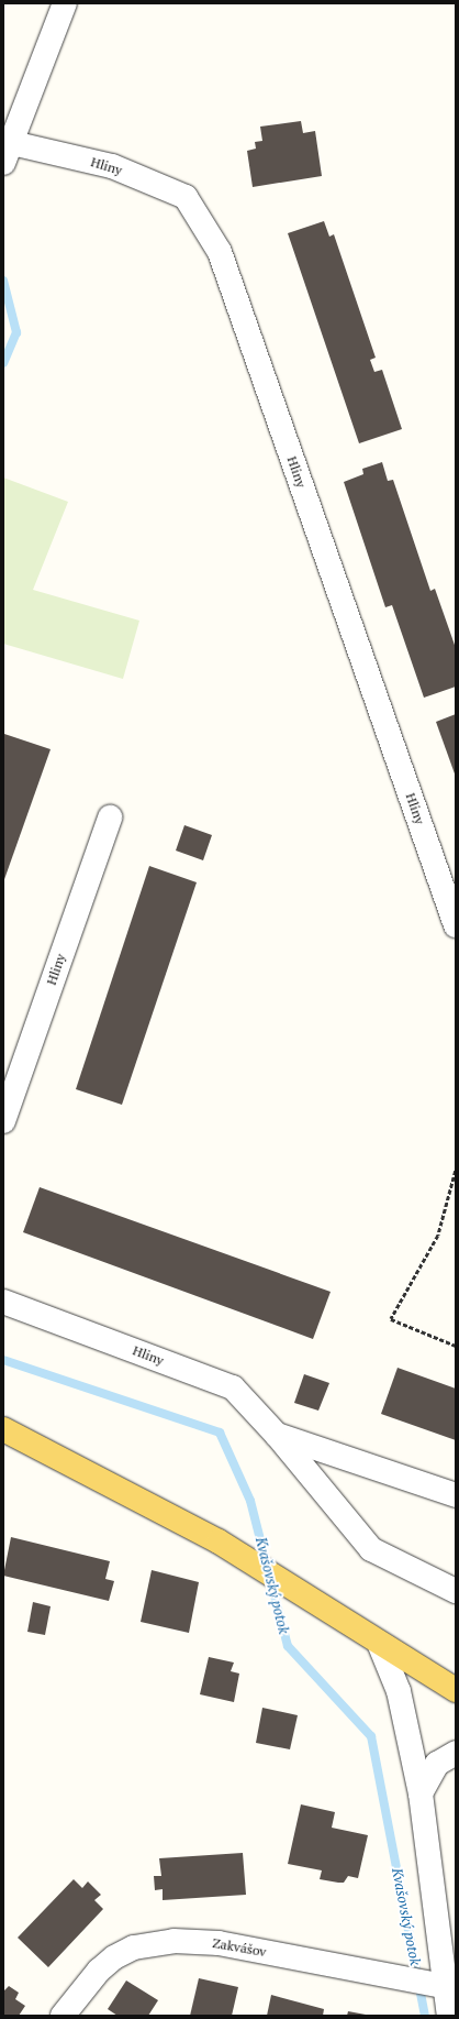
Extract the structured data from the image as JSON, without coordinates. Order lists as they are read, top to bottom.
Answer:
{
  "streets": {
    "street": ["Hliny", "Zakvášov"]
  },
  "water": ["Kvašovský potok"]
}
